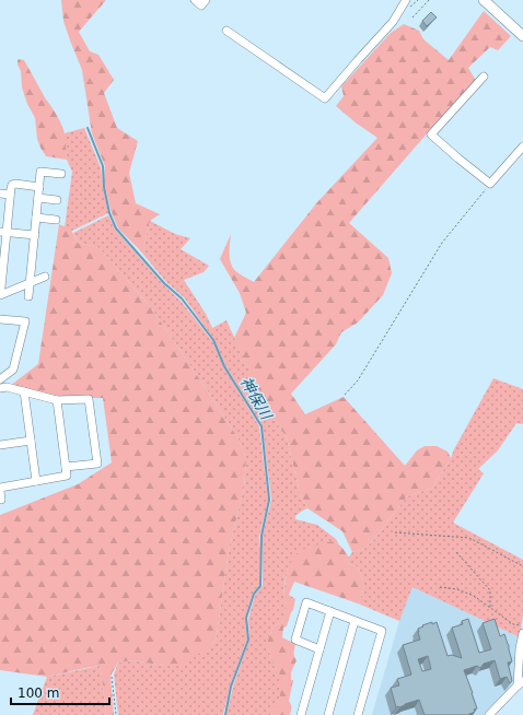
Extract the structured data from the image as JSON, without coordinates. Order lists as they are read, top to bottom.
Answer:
{
  "water": ["神保川"],
  "scale_bar": "100 m"
}
